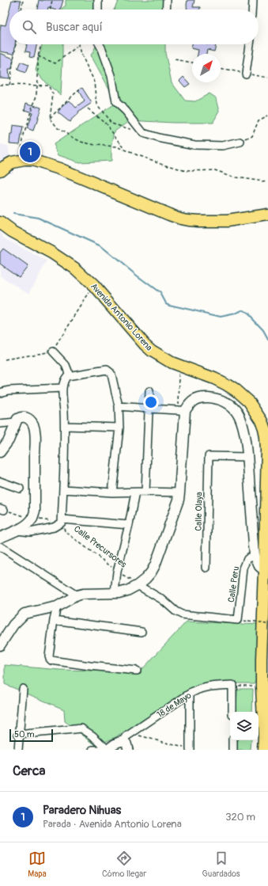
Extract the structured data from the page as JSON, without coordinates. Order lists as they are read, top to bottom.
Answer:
{
  "streets": {
    "highway": ["Avenida Antonio Lorena"],
    "street": ["Calle Olaya", "Calle Peru", "18 de Mayo"],
    "path": ["Calle Precursores"]
  },
  "crossings": [
    ["Calle Precursores", "Calle Peru"]
  ],
  "scale_bar": "50 m",
  "north": "top right",
  "page": {
    "search": "Buscar aquí",
    "pins": "1",
    "scale": "50 m",
    "heading": "Cerca",
    "list": [
      {
        "mark": "1",
        "name": "Paradero Nihuas",
        "note": "Parada · Avenida Antonio Lorena",
        "value": "320 m"
      }
    ],
    "nav": ["Mapa", "Cómo llegar", "Guardados"]
  }
}
